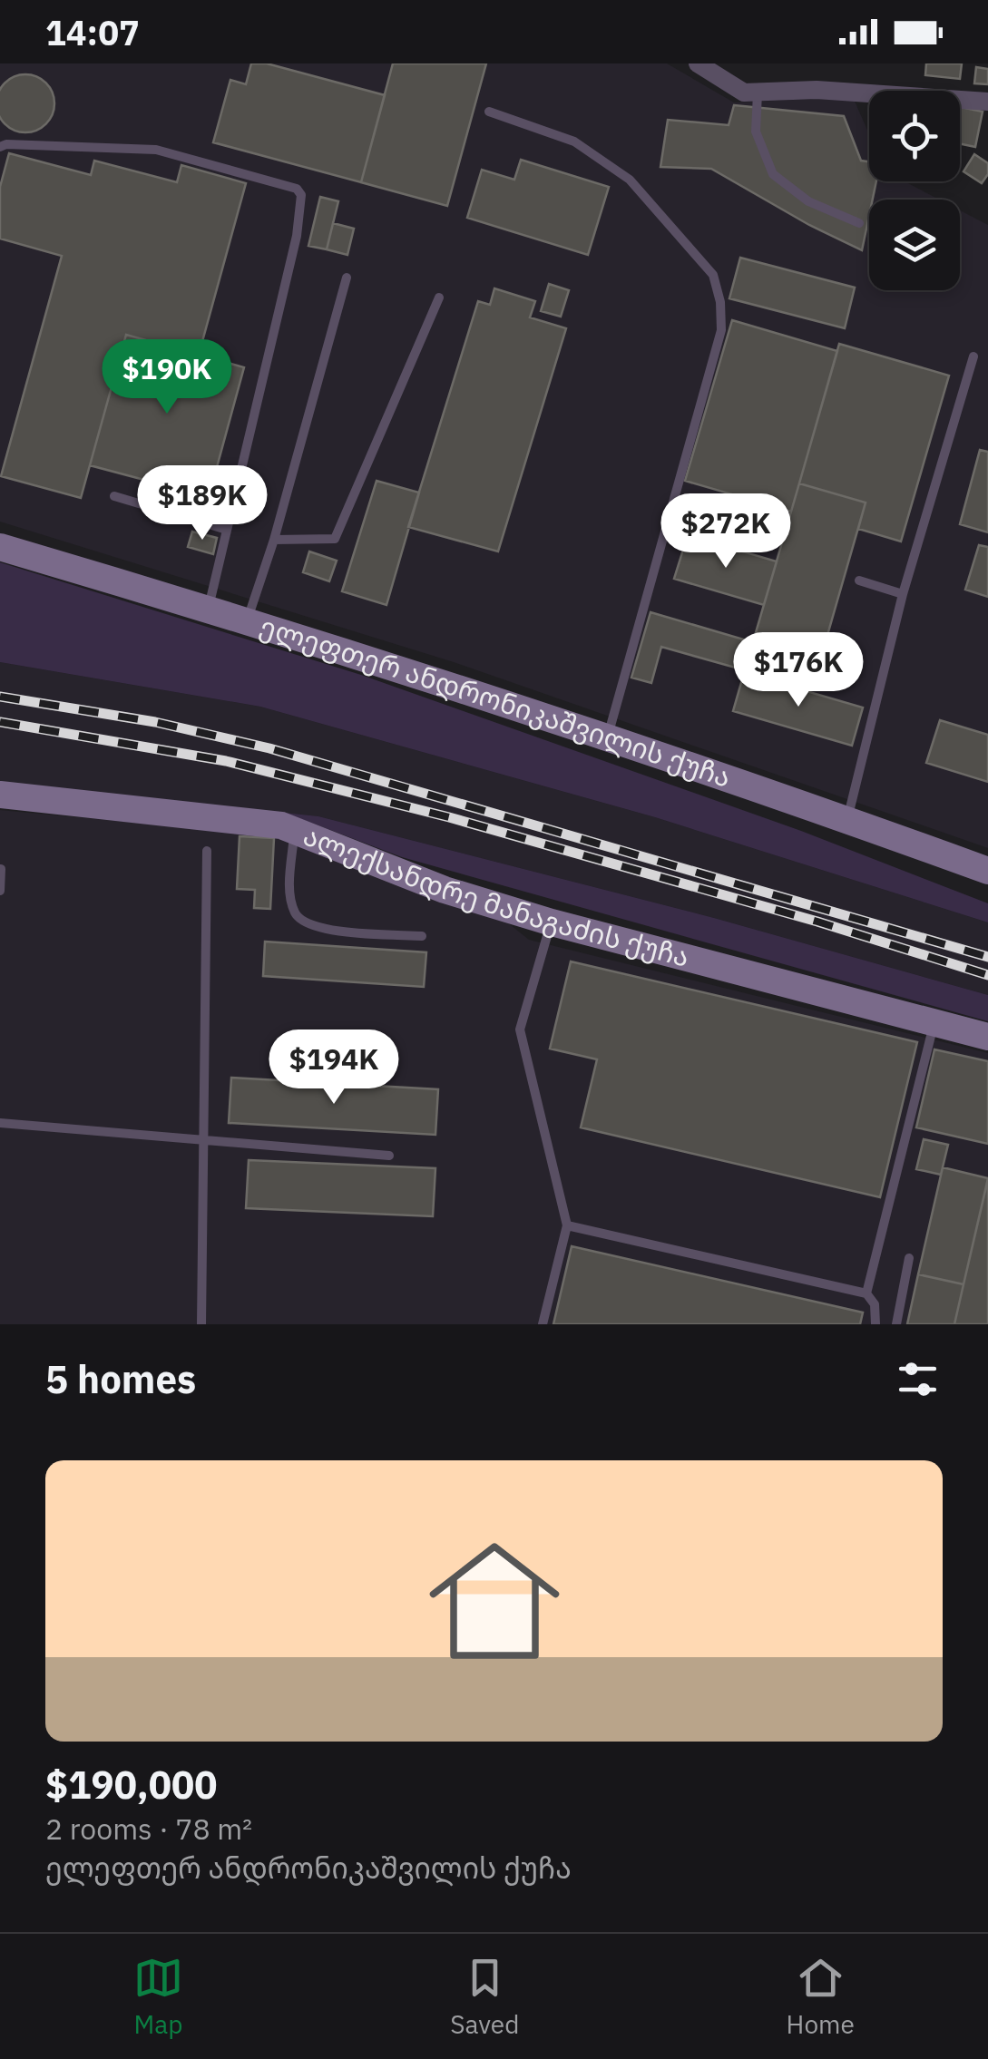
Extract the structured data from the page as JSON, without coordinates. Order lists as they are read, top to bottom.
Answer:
{
  "streets": {
    "main road": ["ელეფთერ ანდრონიკაშვილის ქუჩა", "ალექსანდრე მანაგაძის ქუჩა"]
  },
  "page": {
    "status": "14:07",
    "price": [
      "$190K",
      "$189K",
      "$272K",
      "$176K",
      "$194K"
    ],
    "heading": "5 homes",
    "list": [
      {
        "name": "$190,000",
        "note": "2 rooms · 78 m² · ელეფთერ ანდრონიკაშვილის ქუჩა"
      }
    ],
    "tabs": ["Map", "Saved", "Home"]
  }
}
